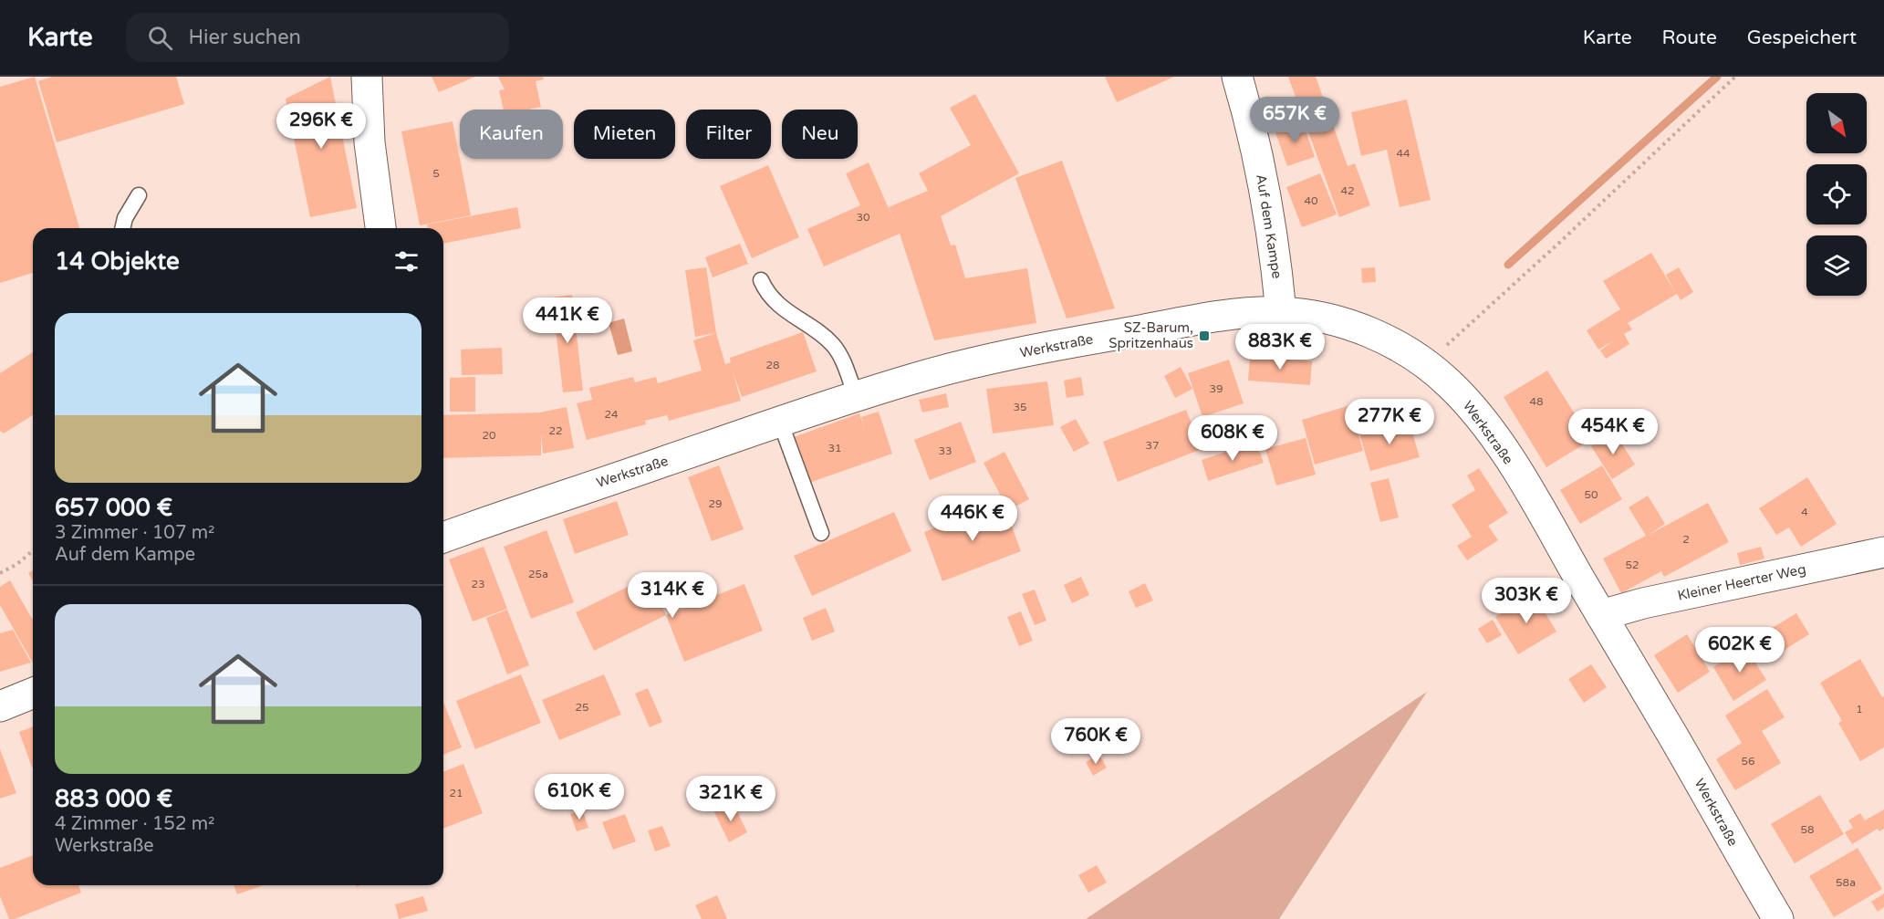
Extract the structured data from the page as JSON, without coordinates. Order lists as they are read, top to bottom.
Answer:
{
  "streets": {
    "main road": ["Auf dem Kampe", "Werkstraße", "Kleiner Heerter Weg"]
  },
  "crossings": [
    ["Auf dem Kampe", "Werkstraße"],
    ["Werkstraße", "Kleiner Heerter Weg"]
  ],
  "places": {
    "transit": ["SZ-Barum, Spritzenhaus"]
  },
  "house_numbers": [
    "44",
    "5",
    "42",
    "40",
    "30",
    "28",
    "39",
    "48",
    "35",
    "24",
    "22",
    "20",
    "37",
    "31",
    "33",
    "50",
    "29",
    "4",
    "2",
    "52",
    "25a",
    "23",
    "25",
    "1",
    "56",
    "21",
    "58",
    "58a"
  ],
  "north": "bottom right",
  "page": {
    "header": "Karte",
    "search": "Hier suchen",
    "nav": ["Karte", "Route", "Gespeichert"],
    "price": [
      "657K €",
      "296K €",
      "441K €",
      "883K €",
      "277K €",
      "454K €",
      "608K €",
      "446K €",
      "314K €",
      "303K €",
      "602K €",
      "760K €",
      "610K €",
      "321K €"
    ],
    "chip": [
      "Kaufen",
      "Mieten",
      "Filter",
      "Neu"
    ],
    "heading": "14 Objekte",
    "list": [
      {
        "name": "657 000 €",
        "note": "3 Zimmer · 107 m² · Auf dem Kampe"
      },
      {
        "name": "883 000 €",
        "note": "4 Zimmer · 152 m² · Werkstraße"
      }
    ]
  }
}
